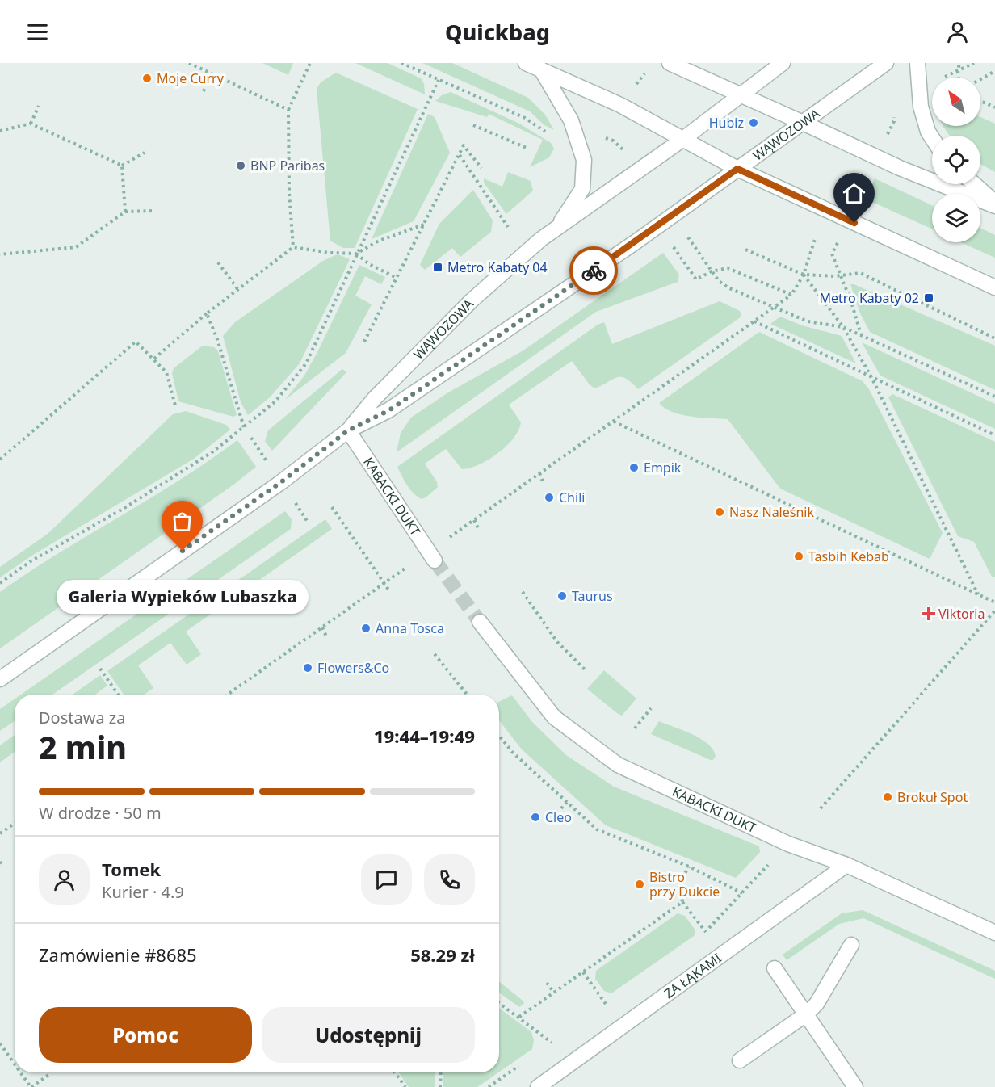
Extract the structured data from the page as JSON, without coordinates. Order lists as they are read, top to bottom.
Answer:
{
  "streets": {
    "street": ["WĄWOZOWA", "KABACKI DUKT", "ZA ŁĄKAMI"]
  },
  "crossings": [
    ["WĄWOZOWA", "KABACKI DUKT"],
    ["KABACKI DUKT", "ZA ŁĄKAMI"]
  ],
  "places": {
    "other": [
      "Moje Curry",
      "Hubiz",
      "BNP Paribas",
      "Empik",
      "Chili",
      "Nasz Naleśnik",
      "Galeria Wypieków Lubaszka",
      "Tasbih Kebab",
      "Taurus",
      "Anna Tosca",
      "Flowers&Co",
      "Brokuł Spot",
      "Cleo",
      "Bistro przy Dukcie"
    ],
    "transit": ["Metro Kabaty 04", "Metro Kabaty 02"],
    "health": ["Viktoria"]
  },
  "north": "top left",
  "page": {
    "header": "Quickbag",
    "bubble": "Galeria Wypieków Lubaszka",
    "heading": ["2 min", "Dostawa za", "19:44–19:49"],
    "panel": [
      "Tomek",
      "Kurier · 4.9",
      "Zamówienie #8685",
      "58.29 zł"
    ],
    "bar": "W drodze · 50 m",
    "buttons": ["Pomoc", "Udostępnij"]
  }
}
